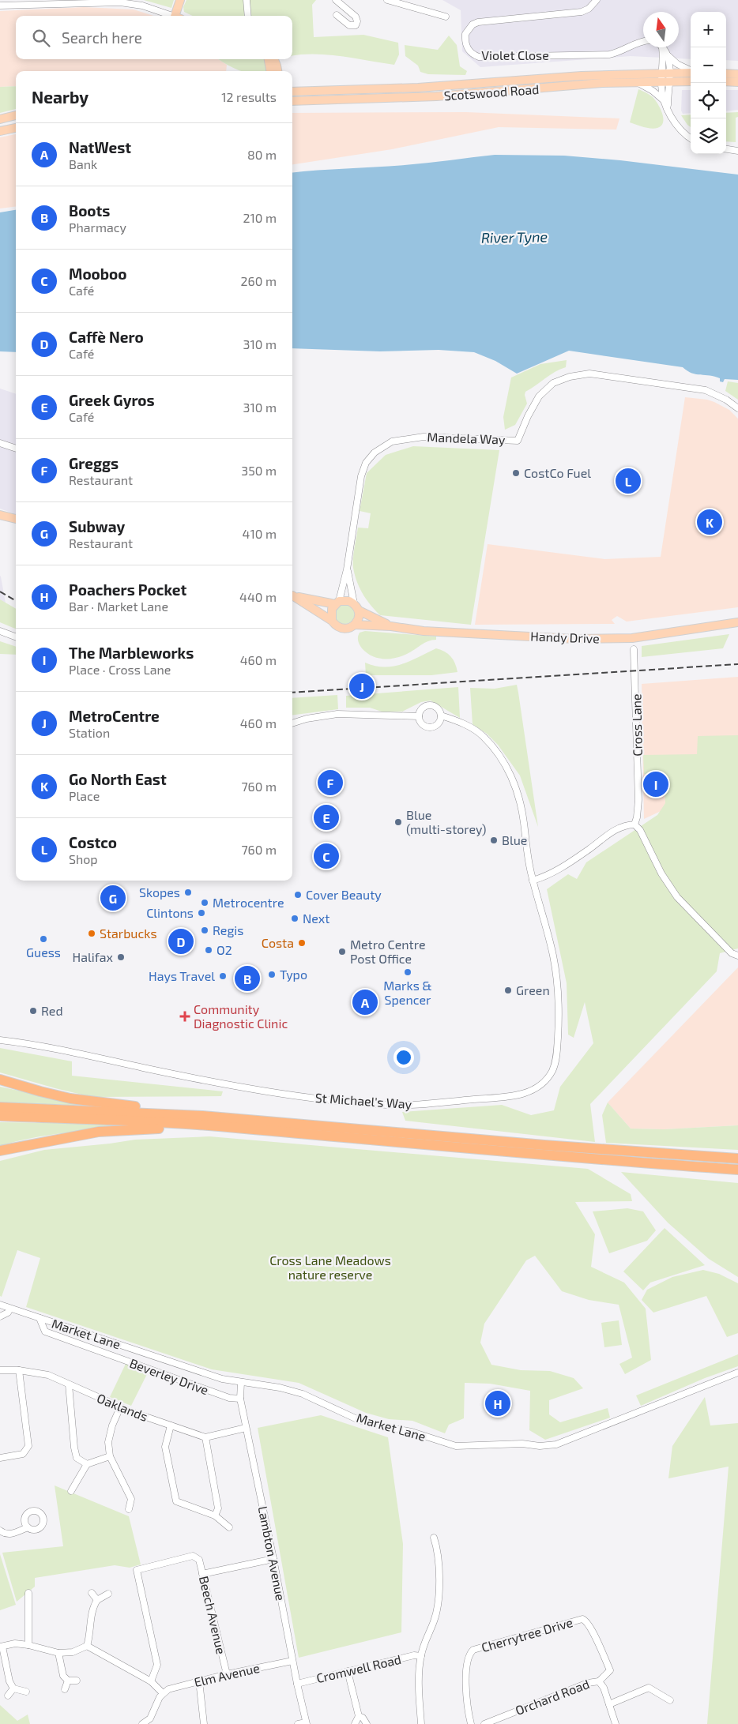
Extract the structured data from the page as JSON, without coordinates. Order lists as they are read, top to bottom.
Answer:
{
  "streets": {
    "main road": ["Scotswood Road", "Handy Drive"],
    "street": [
      "Violet Close",
      "Mandela Way",
      "Cross Lane",
      "St Michael's Way",
      "Market Lane",
      "Beverley Drive",
      "Oaklands",
      "Lambton Avenue",
      "Beech Avenue",
      "Cherrytree Drive",
      "Cromwell Road",
      "Elm Avenue",
      "Orchard Road"
    ]
  },
  "crossings": [
    ["Market Lane", "Beverley Drive"],
    ["Market Lane", "Lambton Avenue"],
    ["Beverley Drive", "Lambton Avenue"],
    ["Lambton Avenue", "Cromwell Road"],
    ["Lambton Avenue", "Elm Avenue"],
    ["Beech Avenue", "Elm Avenue"],
    ["Cherrytree Drive", "Orchard Road"]
  ],
  "water": ["River Tyne"],
  "parks": ["Cross Lane Meadows nature reserve"],
  "places": {
    "other": [
      "CostCo Fuel",
      "Blue (multi-storey)",
      "Blue",
      "Skopes",
      "Cover Beauty",
      "Metrocentre",
      "Clintons",
      "Next",
      "Regis",
      "Starbucks",
      "Guess",
      "Costa",
      "O2",
      "Metro Centre Post Office",
      "Halifax",
      "Marks & Spencer",
      "Typo",
      "Hays Travel",
      "Green",
      "Red"
    ],
    "health": ["Community Diagnostic Clinic"]
  },
  "north": "top",
  "page": {
    "map_buttons": ["+", "−"],
    "search": "Search here",
    "heading": ["Nearby", "12 results"],
    "list": [
      {
        "mark": "A",
        "name": "NatWest",
        "note": "Bank",
        "value": "80 m"
      },
      {
        "mark": "B",
        "name": "Boots",
        "note": "Pharmacy",
        "value": "210 m"
      },
      {
        "mark": "C",
        "name": "Mooboo",
        "note": "Café",
        "value": "260 m"
      },
      {
        "mark": "D",
        "name": "Caffè Nero",
        "note": "Café",
        "value": "310 m"
      },
      {
        "mark": "E",
        "name": "Greek Gyros",
        "note": "Café",
        "value": "310 m"
      },
      {
        "mark": "F",
        "name": "Greggs",
        "note": "Restaurant",
        "value": "350 m"
      },
      {
        "mark": "G",
        "name": "Subway",
        "note": "Restaurant",
        "value": "410 m"
      },
      {
        "mark": "H",
        "name": "Poachers Pocket",
        "note": "Bar · Market Lane",
        "value": "440 m"
      },
      {
        "mark": "I",
        "name": "The Marbleworks",
        "note": "Place · Cross Lane",
        "value": "460 m"
      },
      {
        "mark": "J",
        "name": "MetroCentre",
        "note": "Station",
        "value": "460 m"
      },
      {
        "mark": "K",
        "name": "Go North East",
        "note": "Place",
        "value": "760 m"
      },
      {
        "mark": "L",
        "name": "Costco",
        "note": "Shop",
        "value": "760 m"
      }
    ],
    "pins": [
      "L",
      "K",
      "J",
      "F",
      "I",
      "E",
      "C",
      "G",
      "D",
      "B",
      "A",
      "H"
    ]
  }
}
